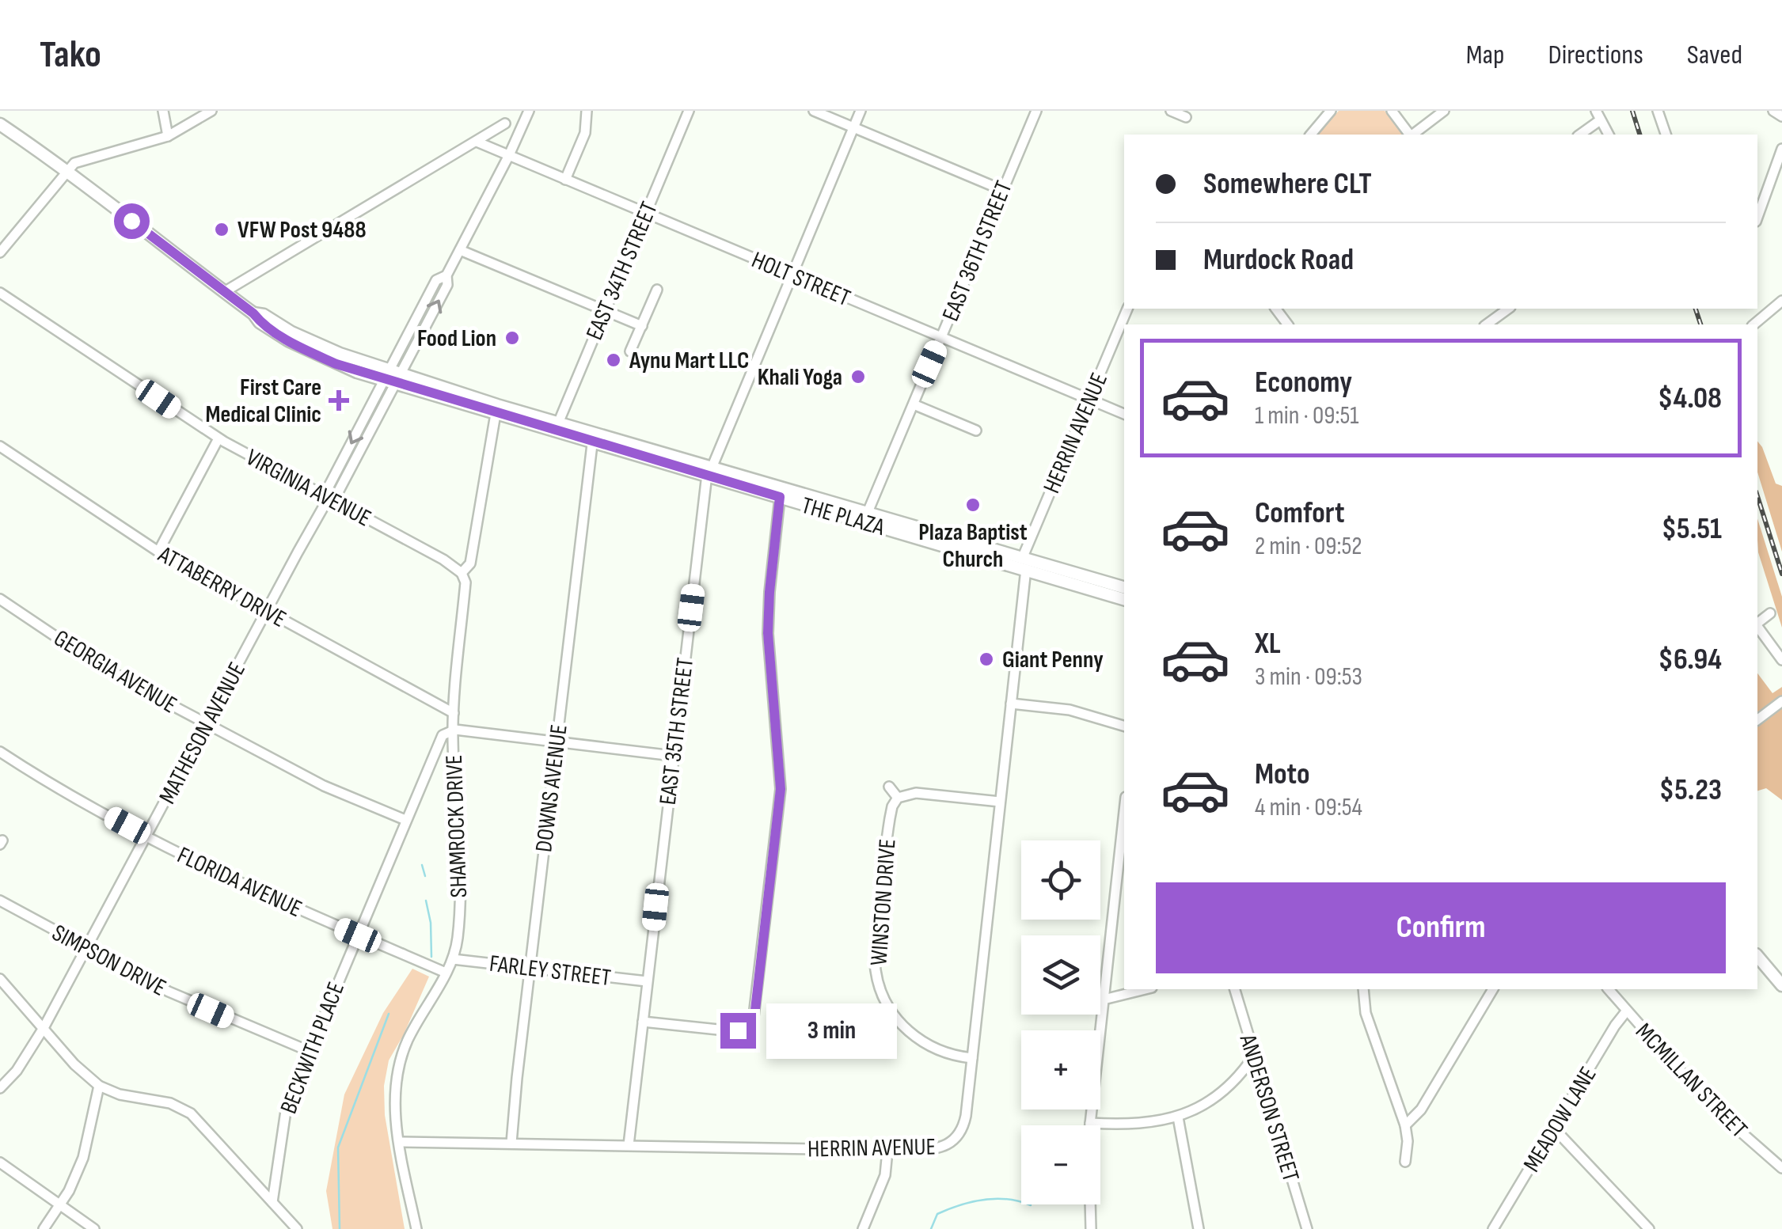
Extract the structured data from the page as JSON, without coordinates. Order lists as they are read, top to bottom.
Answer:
{
  "streets": {
    "main road": ["THE PLAZA"],
    "street": [
      "EAST 36TH STREET",
      "EAST 34TH STREET",
      "HOLT STREET",
      "HERRIN AVENUE",
      "VIRGINIA AVENUE",
      "ATTABERRY DRIVE",
      "GEORGIA AVENUE",
      "EAST 35TH STREET",
      "MATHESON AVENUE",
      "DOWNS AVENUE",
      "SHAMROCK DRIVE",
      "FLORIDA AVENUE",
      "WINSTON DRIVE",
      "SIMPSON DRIVE",
      "FARLEY STREET",
      "BECKWITH PLACE",
      "MCMILLAN STREET",
      "ANDERSON STREET",
      "MEADOW LANE"
    ]
  },
  "crossings": [
    ["EAST 36TH STREET", "HOLT STREET"],
    ["EAST 36TH STREET", "THE PLAZA"],
    ["EAST 34TH STREET", "HOLT STREET"],
    ["EAST 34TH STREET", "THE PLAZA"],
    ["HOLT STREET", "HERRIN AVENUE"],
    ["HOLT STREET", "EAST 35TH STREET"],
    ["HOLT STREET", "MATHESON AVENUE"],
    ["HERRIN AVENUE", "THE PLAZA"],
    ["HERRIN AVENUE", "EAST 35TH STREET"],
    ["HERRIN AVENUE", "DOWNS AVENUE"],
    ["HERRIN AVENUE", "SHAMROCK DRIVE"],
    ["HERRIN AVENUE", "WINSTON DRIVE"],
    ["VIRGINIA AVENUE", "MATHESON AVENUE"],
    ["VIRGINIA AVENUE", "SHAMROCK DRIVE"],
    ["THE PLAZA", "EAST 35TH STREET"],
    ["THE PLAZA", "MATHESON AVENUE"],
    ["THE PLAZA", "DOWNS AVENUE"],
    ["THE PLAZA", "SHAMROCK DRIVE"],
    ["ATTABERRY DRIVE", "MATHESON AVENUE"],
    ["ATTABERRY DRIVE", "SHAMROCK DRIVE"],
    ["GEORGIA AVENUE", "MATHESON AVENUE"],
    ["GEORGIA AVENUE", "BECKWITH PLACE"],
    ["EAST 35TH STREET", "FARLEY STREET"],
    ["MATHESON AVENUE", "FLORIDA AVENUE"],
    ["MATHESON AVENUE", "SIMPSON DRIVE"],
    ["DOWNS AVENUE", "FARLEY STREET"],
    ["SHAMROCK DRIVE", "FLORIDA AVENUE"],
    ["SHAMROCK DRIVE", "FARLEY STREET"],
    ["SHAMROCK DRIVE", "BECKWITH PLACE"],
    ["FLORIDA AVENUE", "BECKWITH PLACE"],
    ["SIMPSON DRIVE", "BECKWITH PLACE"],
    ["MCMILLAN STREET", "MEADOW LANE"]
  ],
  "places": {
    "other": [
      "VFW Post 9488",
      "Food Lion",
      "Aynu Mart LLC",
      "Khali Yoga",
      "Plaza Baptist Church",
      "Giant Penny"
    ],
    "health": ["First Care Medical Clinic"]
  },
  "page": {
    "header": "Tako",
    "nav": ["Map", "Directions", "Saved"],
    "banner": ["Somewhere CLT", "Murdock Road"],
    "list": [
      {
        "name": "Economy",
        "note": "1 min · 09:51",
        "value": "$4.08"
      },
      {
        "name": "Comfort",
        "note": "2 min · 09:52",
        "value": "$5.51"
      },
      {
        "name": "XL",
        "note": "3 min · 09:53",
        "value": "$6.94"
      },
      {
        "name": "Moto",
        "note": "4 min · 09:54",
        "value": "$5.23"
      }
    ],
    "map_buttons": ["+", "−"],
    "buttons": "Confirm",
    "bubble": "3 min"
  }
}
